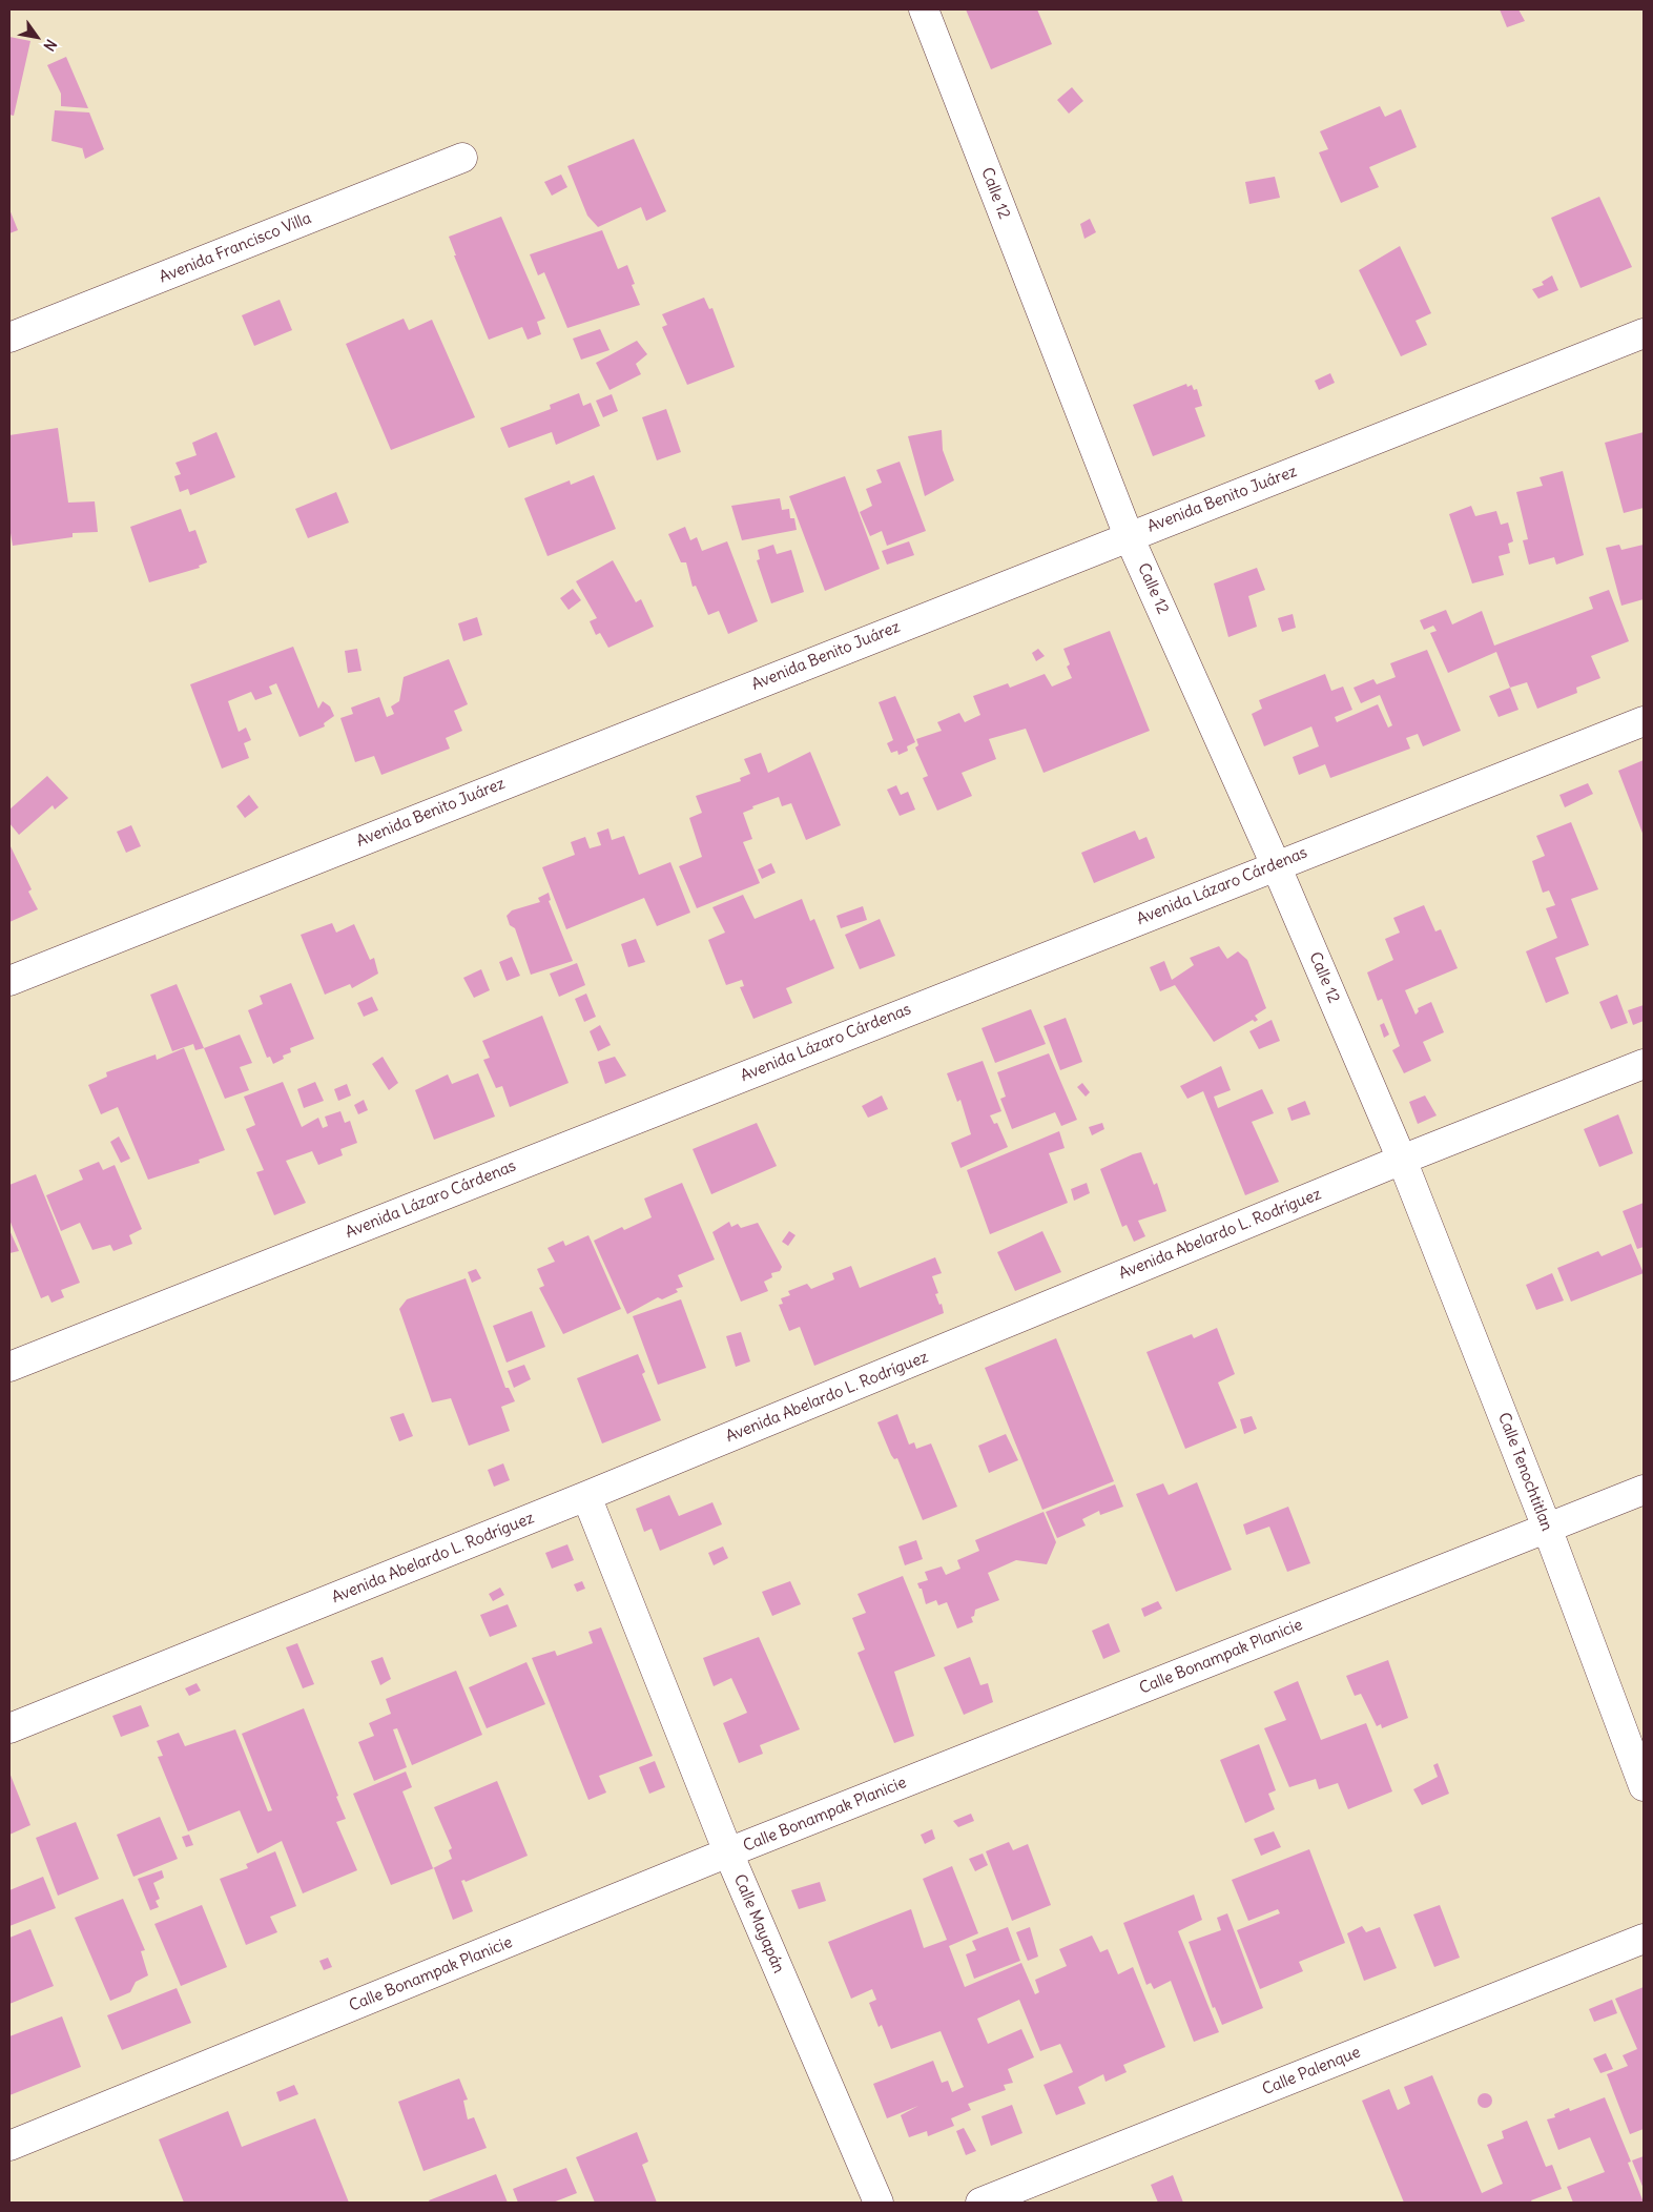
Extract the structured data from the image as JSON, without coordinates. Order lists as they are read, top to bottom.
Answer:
{
  "streets": {
    "street": [
      "Calle 12",
      "Avenida Francisco Villa",
      "Avenida Benito Juárez",
      "Avenida Lázaro Cárdenas",
      "Avenida Abelardo L. Rodríguez",
      "Calle Tenochtitlan",
      "Calle Bonampak Planicie",
      "Calle Mayapán",
      "Calle Palenque"
    ]
  },
  "crossings": [
    ["Calle 12", "Avenida Benito Juárez"],
    ["Calle 12", "Avenida Lázaro Cárdenas"],
    ["Calle 12", "Avenida Abelardo L. Rodríguez"],
    ["Calle 12", "Calle Tenochtitlan"],
    ["Avenida Abelardo L. Rodríguez", "Calle Tenochtitlan"],
    ["Avenida Abelardo L. Rodríguez", "Calle Mayapán"],
    ["Calle Tenochtitlan", "Calle Bonampak Planicie"],
    ["Calle Bonampak Planicie", "Calle Mayapán"]
  ],
  "north": "bottom right"
}
